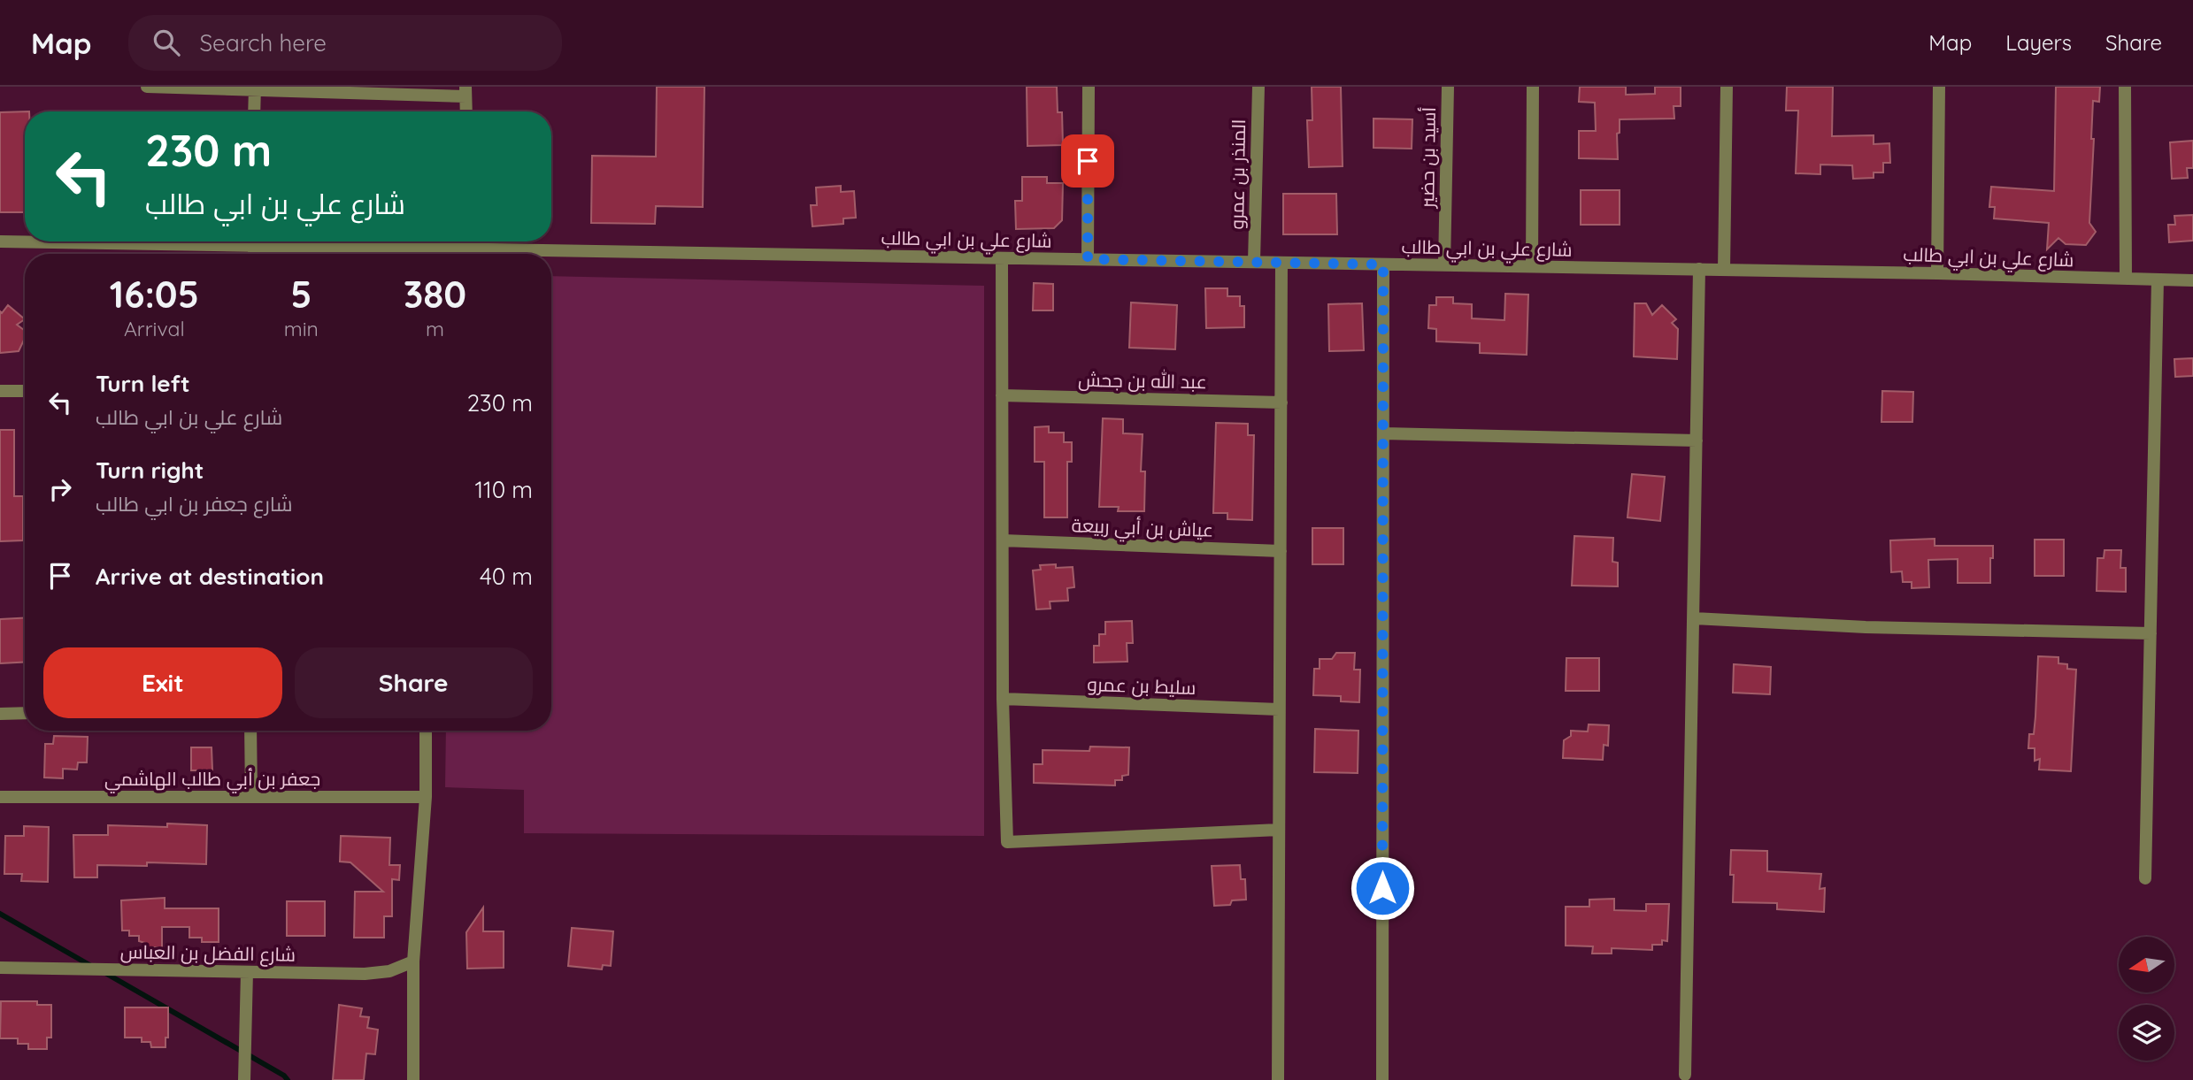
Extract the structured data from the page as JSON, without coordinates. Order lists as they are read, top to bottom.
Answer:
{
  "streets": {
    "street": [
      "أسيد بن حضير",
      "المنذر بن عمرو",
      "شارع علي بن ابي طالب",
      "عبد الله بن جحش",
      "عياش بن أبي ربيعة",
      "سليط بن عمرو",
      "جعفر بن أبي طالب الهاشمي",
      "شارع الفضل بن العباس"
    ]
  },
  "crossings": [
    ["أسيد بن حضير", "شارع علي بن ابي طالب"],
    ["المنذر بن عمرو", "شارع علي بن ابي طالب"]
  ],
  "north": "left",
  "page": {
    "header": "Map",
    "search": "Search here",
    "nav": ["Map", "Layers", "Share"],
    "turn": ["230 m", "شارع علي بن ابي طالب"],
    "eta": [
      "16:05",
      "Arrival",
      "5",
      "min",
      "380",
      "m"
    ],
    "list": [
      {
        "name": "Turn left",
        "note": "شارع علي بن ابي طالب",
        "value": "230 m"
      },
      {
        "name": "Turn right",
        "note": "شارع جعفر بن ابي طالب",
        "value": "110 m"
      },
      {
        "name": "Arrive at destination",
        "value": "40 m"
      }
    ],
    "buttons": ["Exit", "Share"]
  }
}
